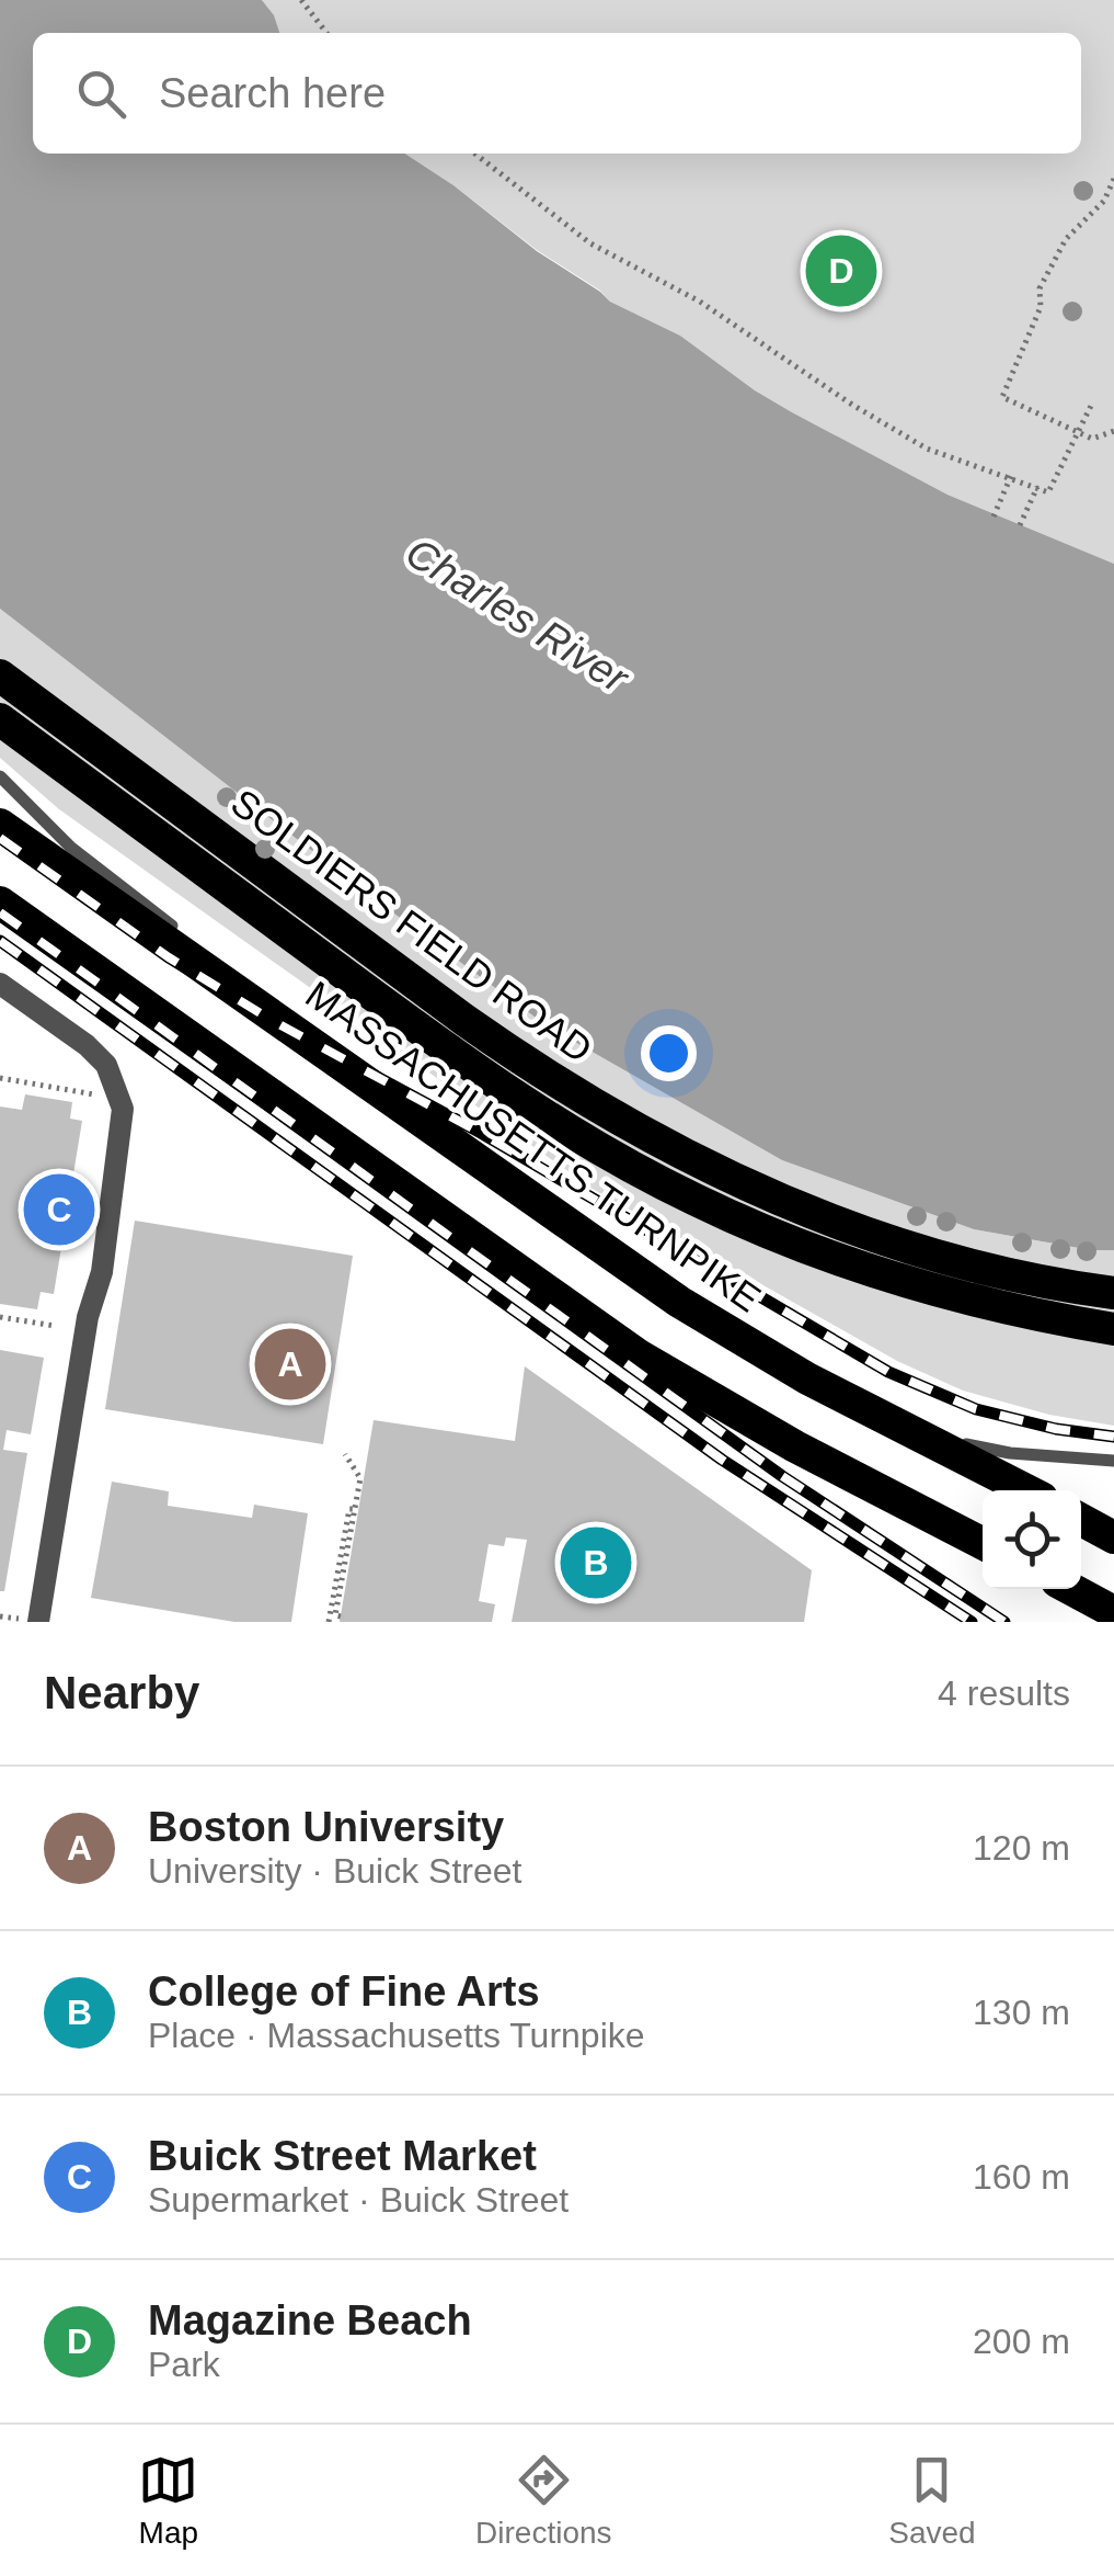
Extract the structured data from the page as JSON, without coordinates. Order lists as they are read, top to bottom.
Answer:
{
  "streets": {
    "highway": ["SOLDIERS FIELD ROAD", "MASSACHUSETTS TURNPIKE"]
  },
  "water": ["Charles River"],
  "page": {
    "search": "Search here",
    "pins": [
      "D",
      "C",
      "A",
      "B"
    ],
    "heading": ["Nearby", "4 results"],
    "list": [
      {
        "mark": "A",
        "name": "Boston University",
        "note": "University · Buick Street",
        "value": "120 m"
      },
      {
        "mark": "B",
        "name": "College of Fine Arts",
        "note": "Place · Massachusetts Turnpike",
        "value": "130 m"
      },
      {
        "mark": "C",
        "name": "Buick Street Market",
        "note": "Supermarket · Buick Street",
        "value": "160 m"
      },
      {
        "mark": "D",
        "name": "Magazine Beach",
        "note": "Park",
        "value": "200 m"
      }
    ],
    "nav": ["Map", "Directions", "Saved"]
  }
}
